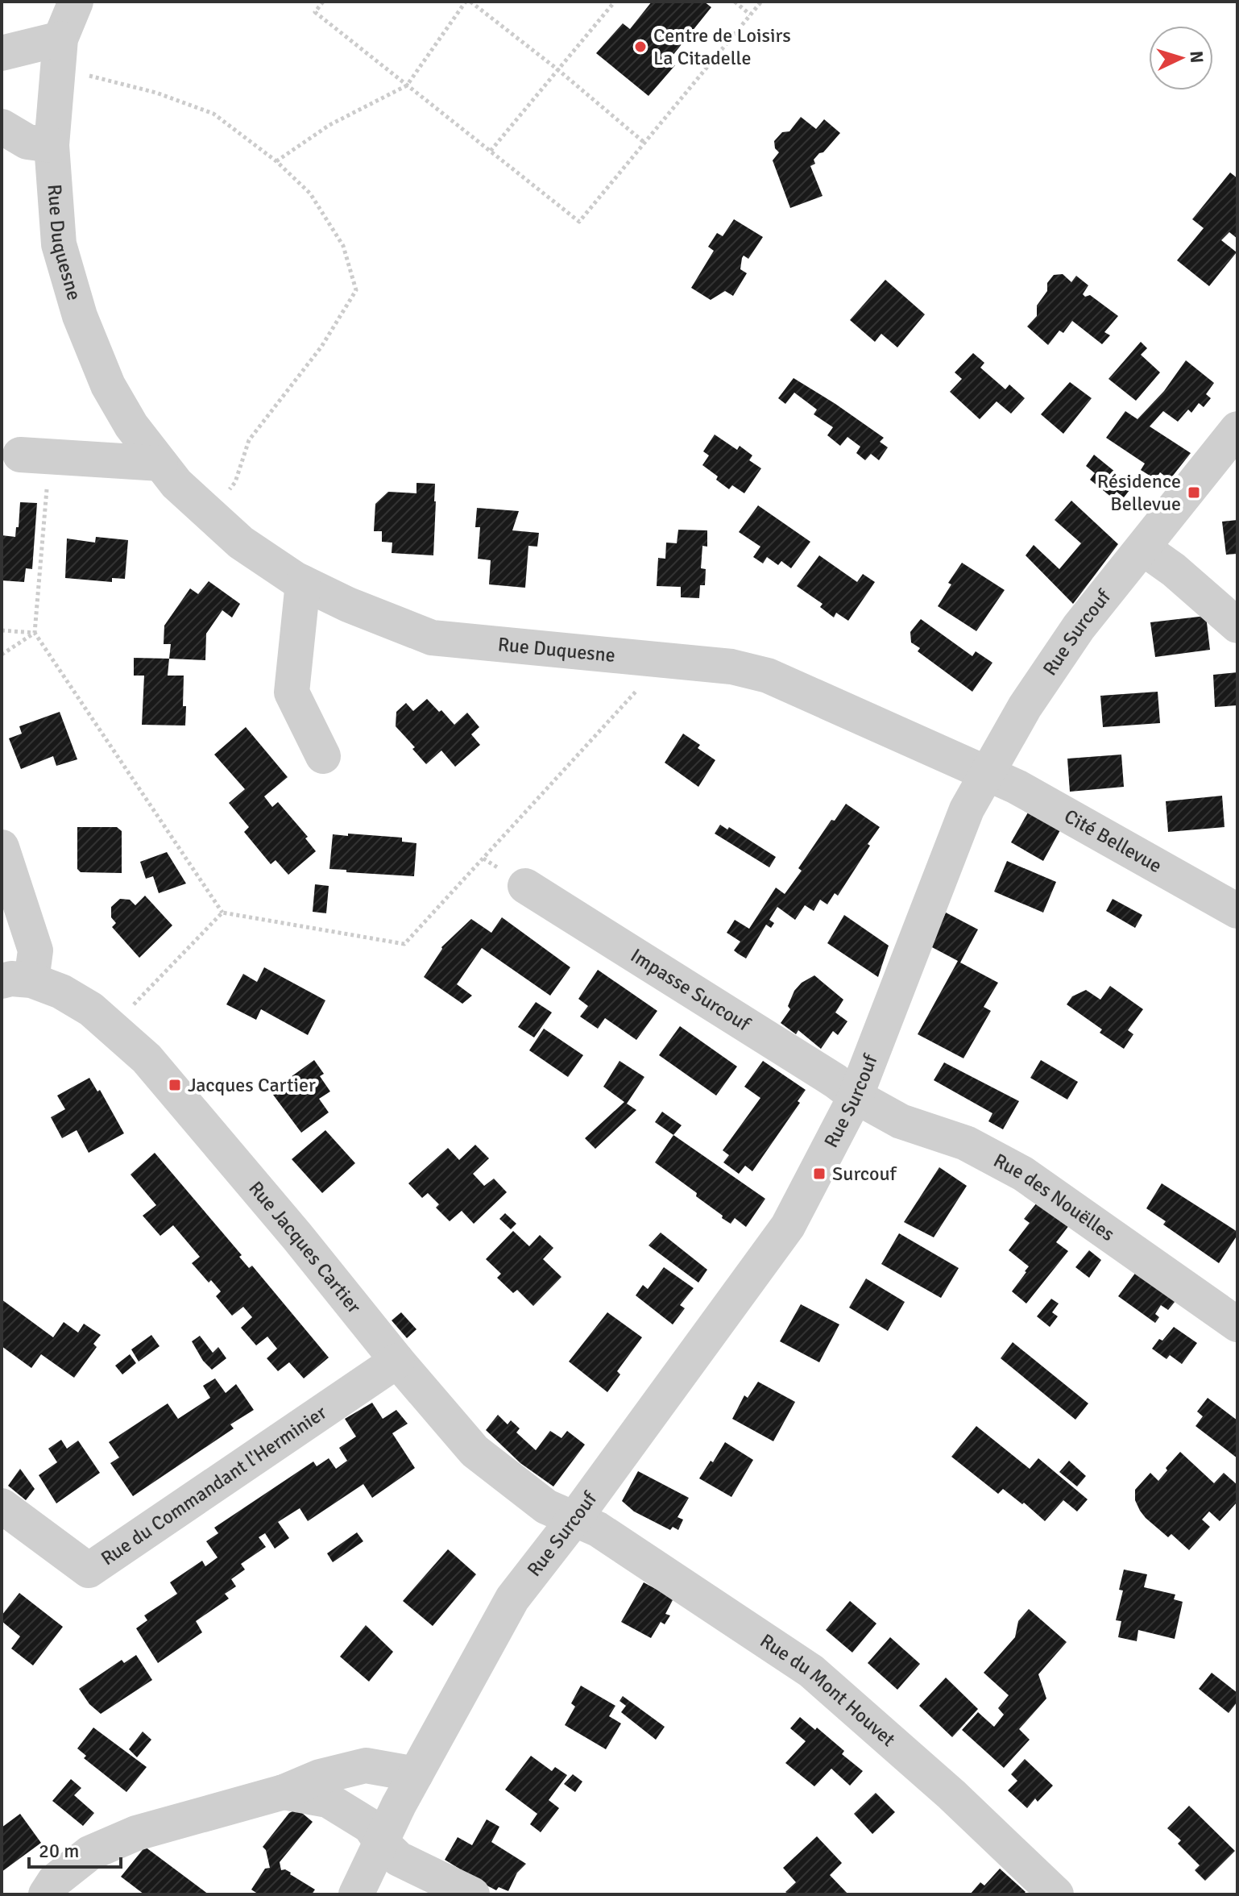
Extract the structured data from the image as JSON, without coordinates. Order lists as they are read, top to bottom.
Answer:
{
  "streets": {
    "street": [
      "Rue Duquesne",
      "Rue Surcouf",
      "Cité Bellevue",
      "Impasse Surcouf",
      "Rue des Nouëlles",
      "Rue Jacques Cartier",
      "Rue du Commandant l'Herminier",
      "Rue du Mont Houvet"
    ]
  },
  "crossings": [
    ["Rue Duquesne", "Rue Surcouf"],
    ["Rue Duquesne", "Cité Bellevue"],
    ["Rue Surcouf", "Cité Bellevue"],
    ["Rue Surcouf", "Impasse Surcouf"],
    ["Rue Surcouf", "Rue des Nouëlles"],
    ["Rue Surcouf", "Rue Jacques Cartier"],
    ["Rue Surcouf", "Rue du Mont Houvet"],
    ["Impasse Surcouf", "Rue des Nouëlles"],
    ["Rue Jacques Cartier", "Rue du Commandant l'Herminier"],
    ["Rue Jacques Cartier", "Rue du Mont Houvet"]
  ],
  "places": {
    "other": ["Centre de Loisirs La Citadelle"],
    "transit": ["Résidence Bellevue", "Jacques Cartier", "Surcouf"]
  },
  "scale_bar": "20 m",
  "north": "right"
}
